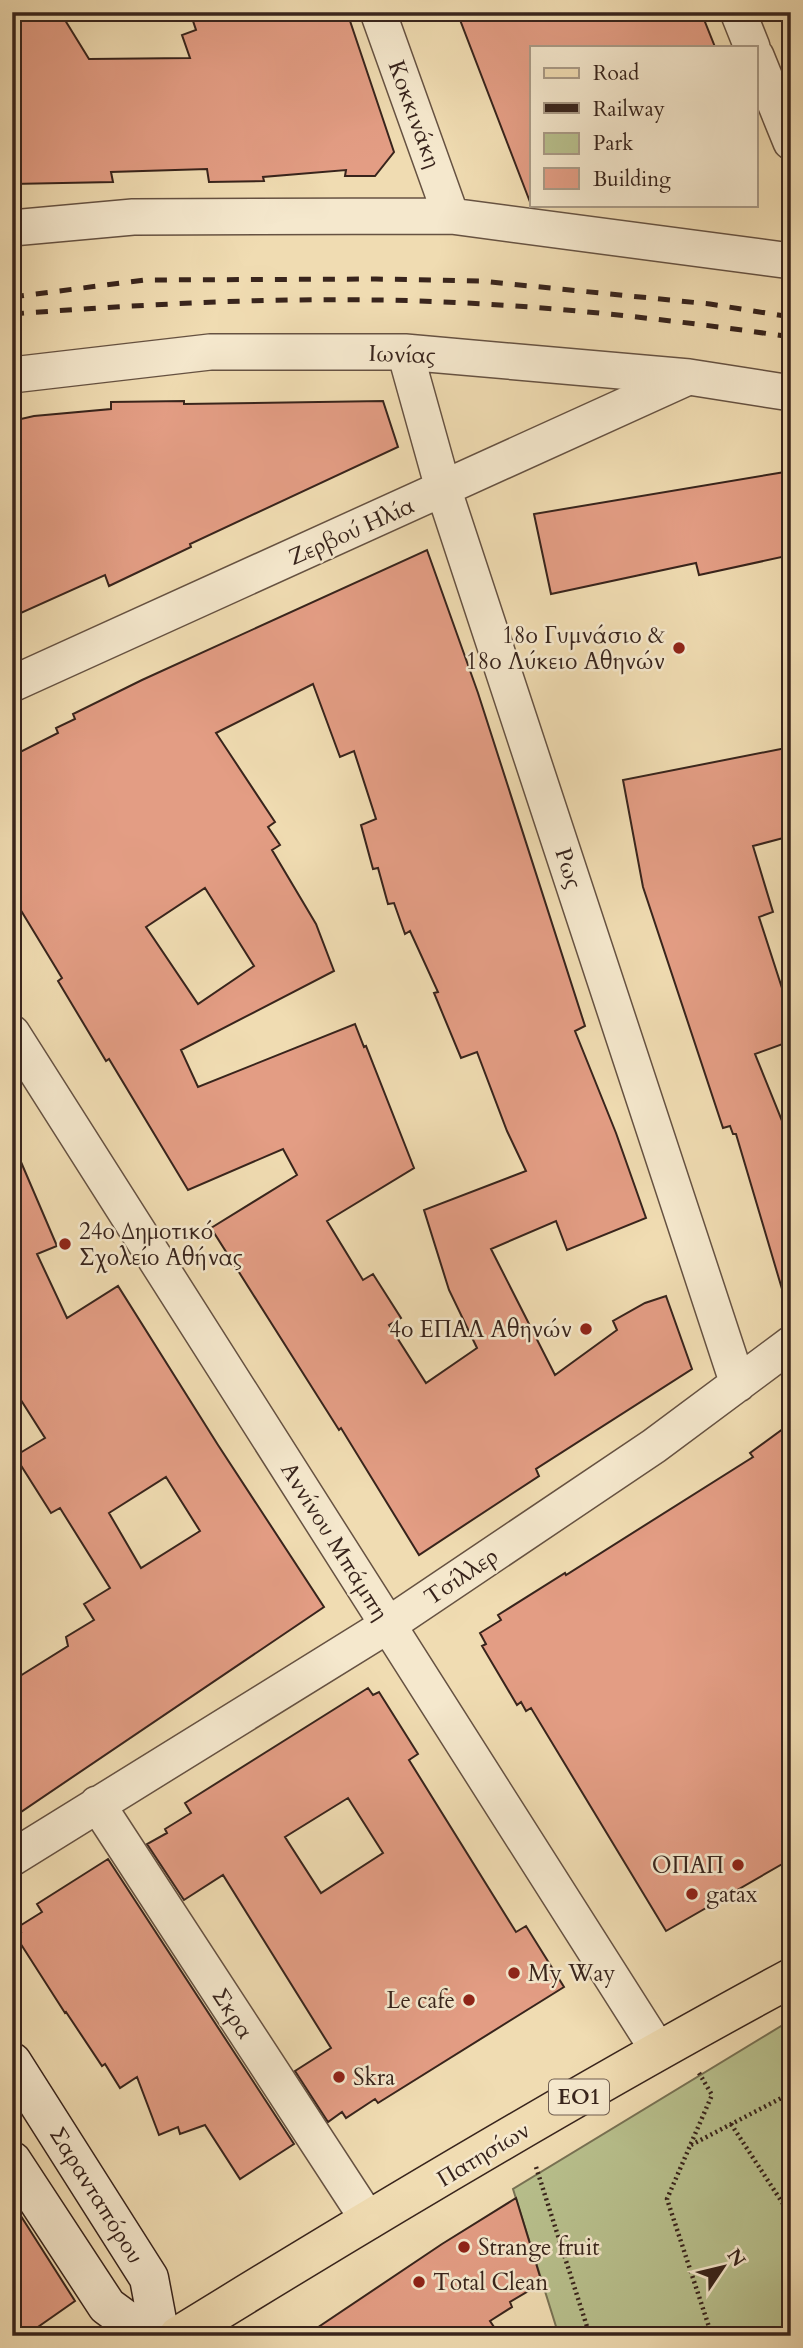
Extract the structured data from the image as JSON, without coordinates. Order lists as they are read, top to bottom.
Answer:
{
  "streets": {
    "main road": ["ΕΟ1", "Πατησίων"],
    "street": [
      "Κοκκινάκη",
      "Ιωνίας",
      "Ζερβού Ηλία",
      "Ρως",
      "Αννίνου Μπάμπη",
      "Τσίλλερ",
      "Σκρα",
      "Σαρανταπόρου"
    ]
  },
  "crossings": [
    ["Ιωνίας", "Ζερβού Ηλία"],
    ["Ιωνίας", "Ρως"],
    ["Ζερβού Ηλία", "Ρως"],
    ["Ρως", "Τσίλλερ"],
    ["Αννίνου Μπάμπη", "Τσίλλερ"],
    ["Αννίνου Μπάμπη", "Πατησίων"],
    ["Τσίλλερ", "Σκρα"],
    ["Σκρα", "Πατησίων"]
  ],
  "places": [
    "18ο Γυμνάσιο & 18ο Λύκειο Αθηνών",
    "24ο Δημοτικό Σχολείο Αθήνας",
    "4ο ΕΠΑΛ Αθηνών",
    "ΟΠΑΠ",
    "gatax",
    "My Way",
    "Le cafe",
    "Skra",
    "Strange fruit",
    "Total Clean"
  ],
  "legend": [
    "Road",
    "Railway",
    "Park",
    "Building"
  ],
  "north": "top right"
}
